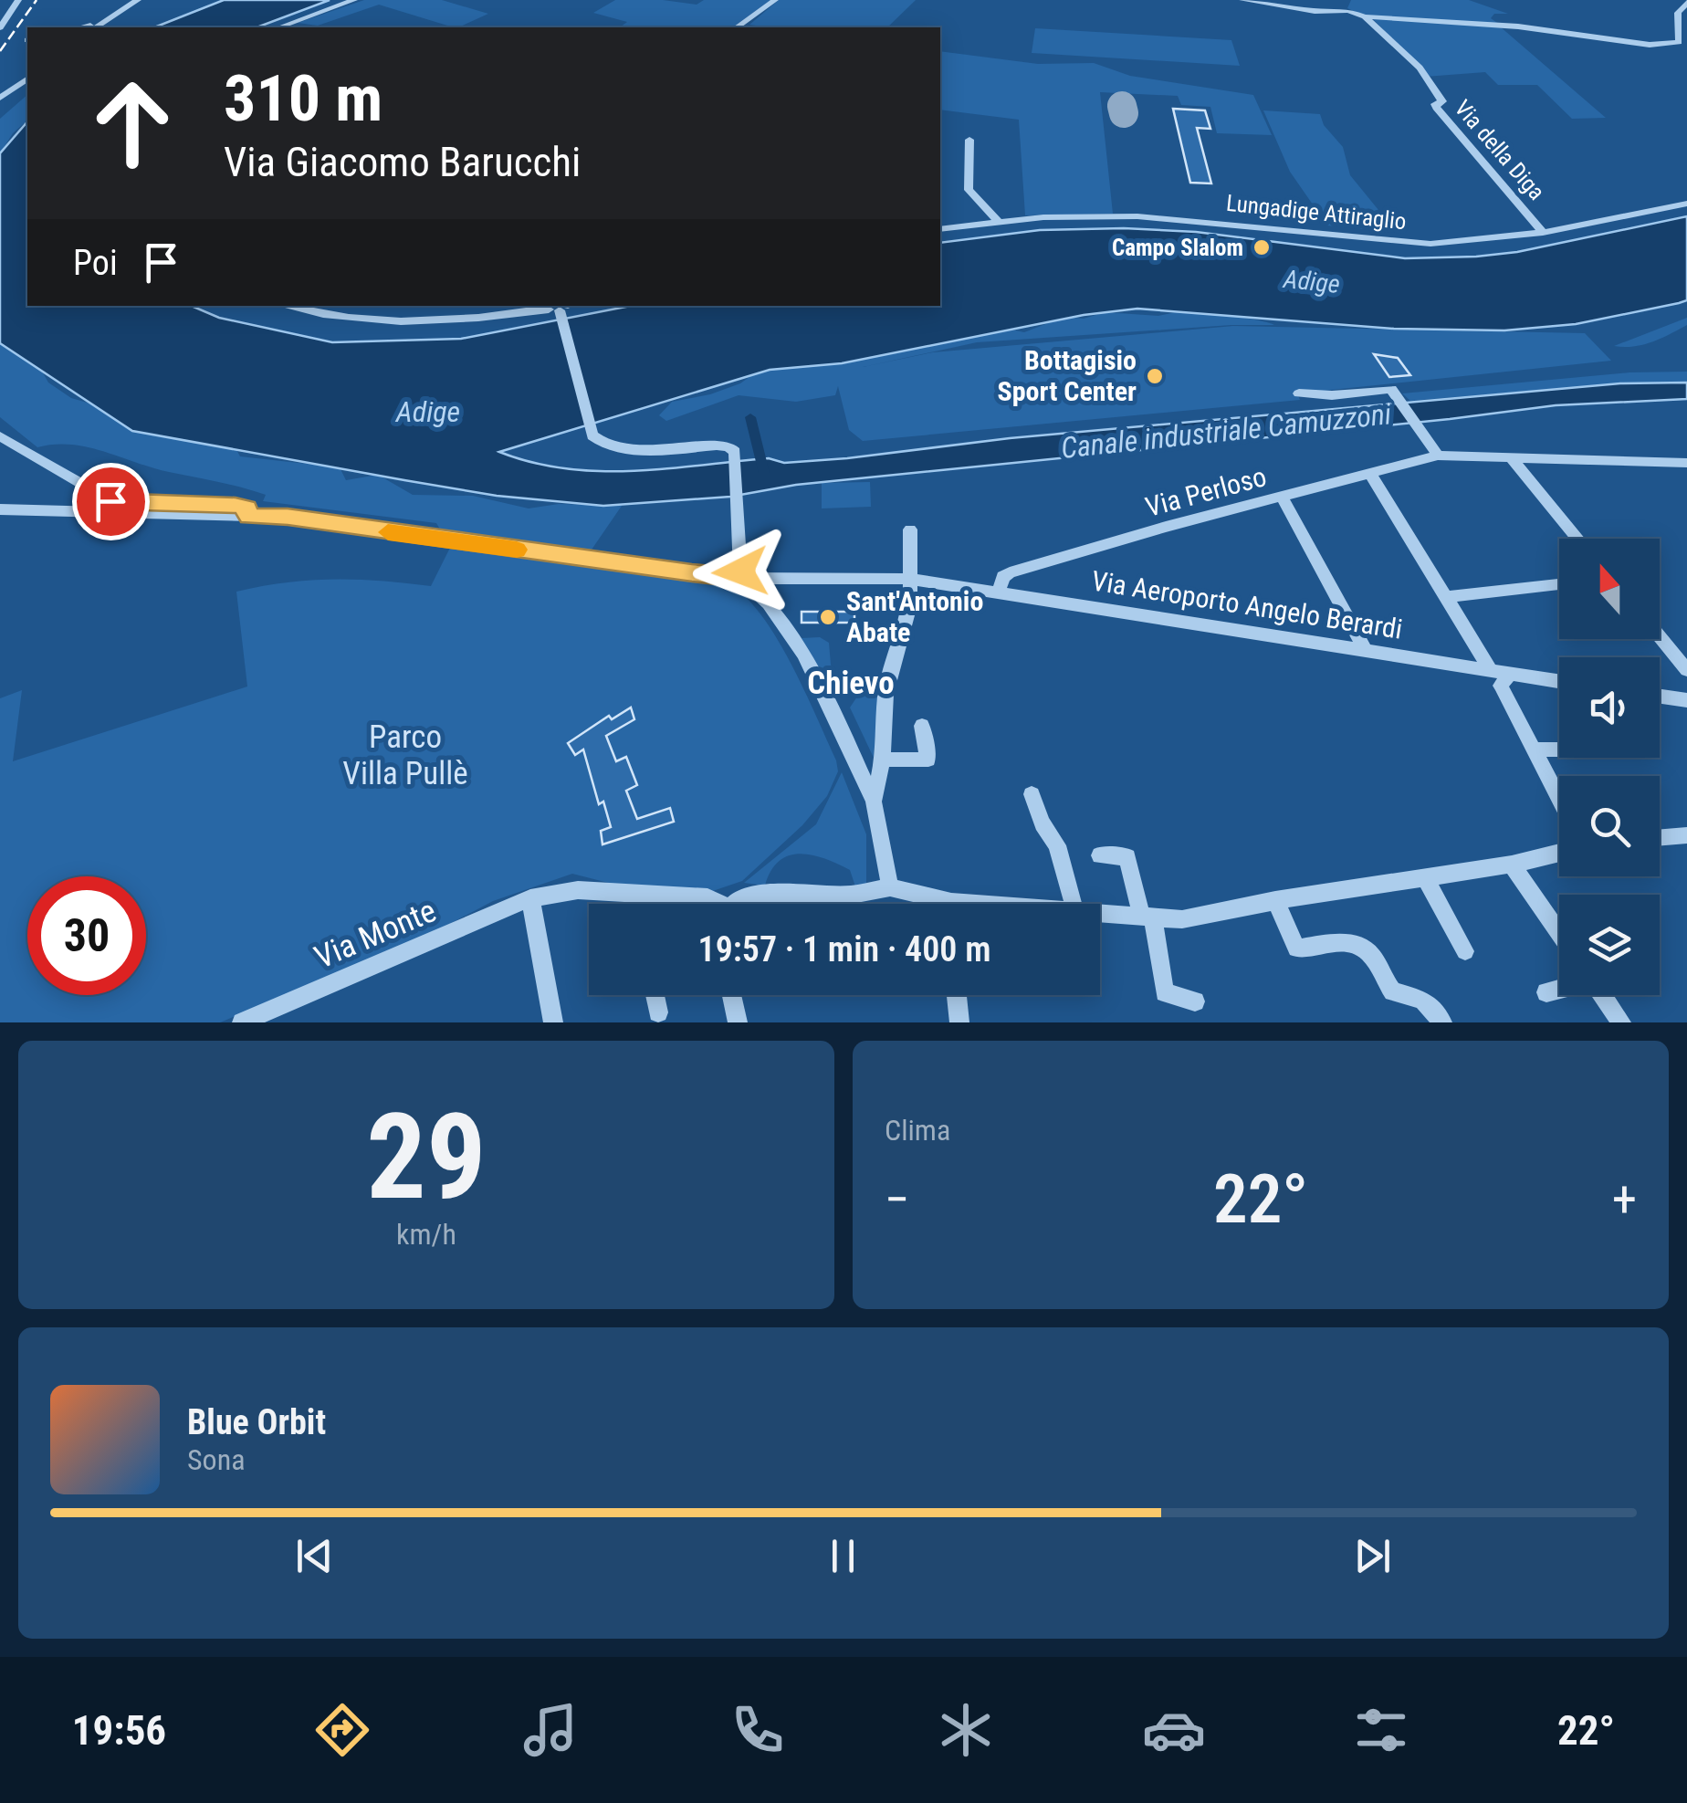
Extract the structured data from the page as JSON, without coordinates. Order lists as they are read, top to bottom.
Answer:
{
  "streets": {
    "street": [
      "Via della Diga",
      "Lungadige Attiraglio",
      "Via Perloso",
      "Via Aeroporto Angelo Berardi",
      "Via Monte"
    ]
  },
  "crossings": [
    ["Via della Diga", "Lungadige Attiraglio"],
    ["Via Perloso", "Via Aeroporto Angelo Berardi"]
  ],
  "districts": ["Chievo"],
  "water": ["Adige", "Canale industriale Camuzzoni"],
  "parks": ["Parco Villa Pullè"],
  "places": ["Campo Slalom", "Bottagisio Sport Center", "Sant'Antonio Abate"],
  "north": "top",
  "page": {
    "turn": ["310 m", "Via Giacomo Barucchi"],
    "then": "Poi",
    "limit": "30",
    "trip": "19:57 · 1 min · 400 m",
    "tile": [
      ["29", "km/h"],
      "Clima"
    ],
    "heat": ["−", "22°", "+"],
    "song": ["Blue Orbit", "Sona"],
    "tabs": ["19:56", "22°"]
  }
}
